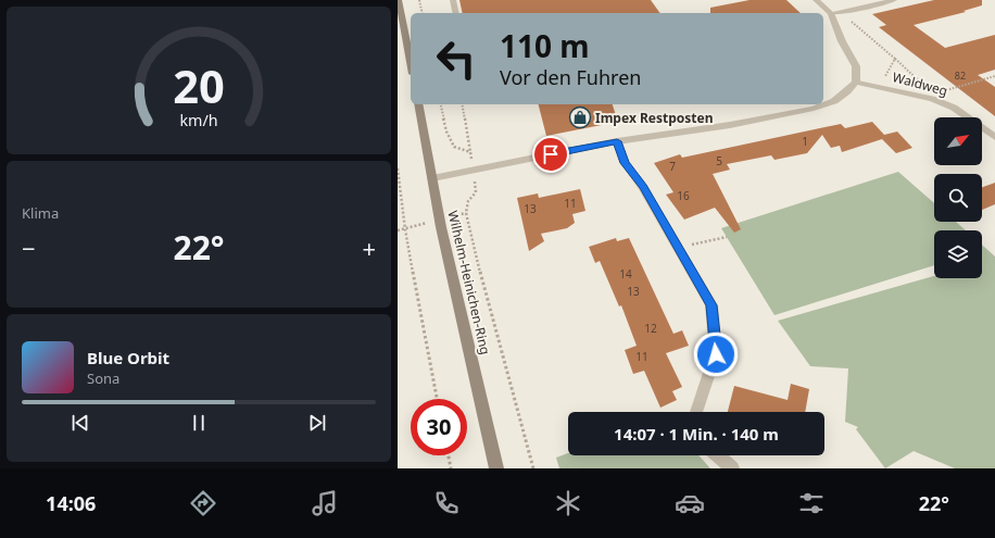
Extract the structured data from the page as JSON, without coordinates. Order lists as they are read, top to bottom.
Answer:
{
  "streets": {
    "main road": ["Wilhelm-Heinichen-Ring"],
    "street": ["Waldweg"]
  },
  "places": {
    "shop": ["Impex Restposten"]
  },
  "house_numbers": [
    "82",
    "1",
    "5",
    "7",
    "16",
    "11",
    "13",
    "14",
    "13",
    "12",
    "11"
  ],
  "north": "top right",
  "page": {
    "turn": ["110 m", "Vor den Fuhren"],
    "tile": "Klima",
    "heat": ["−", "22°", "+"],
    "song": ["Blue Orbit", "Sona"],
    "limit": "30",
    "trip": "14:07 · 1 Min. · 140 m",
    "tabs": ["14:06", "22°"],
    "gauge": ["20", "km/h"]
  }
}
